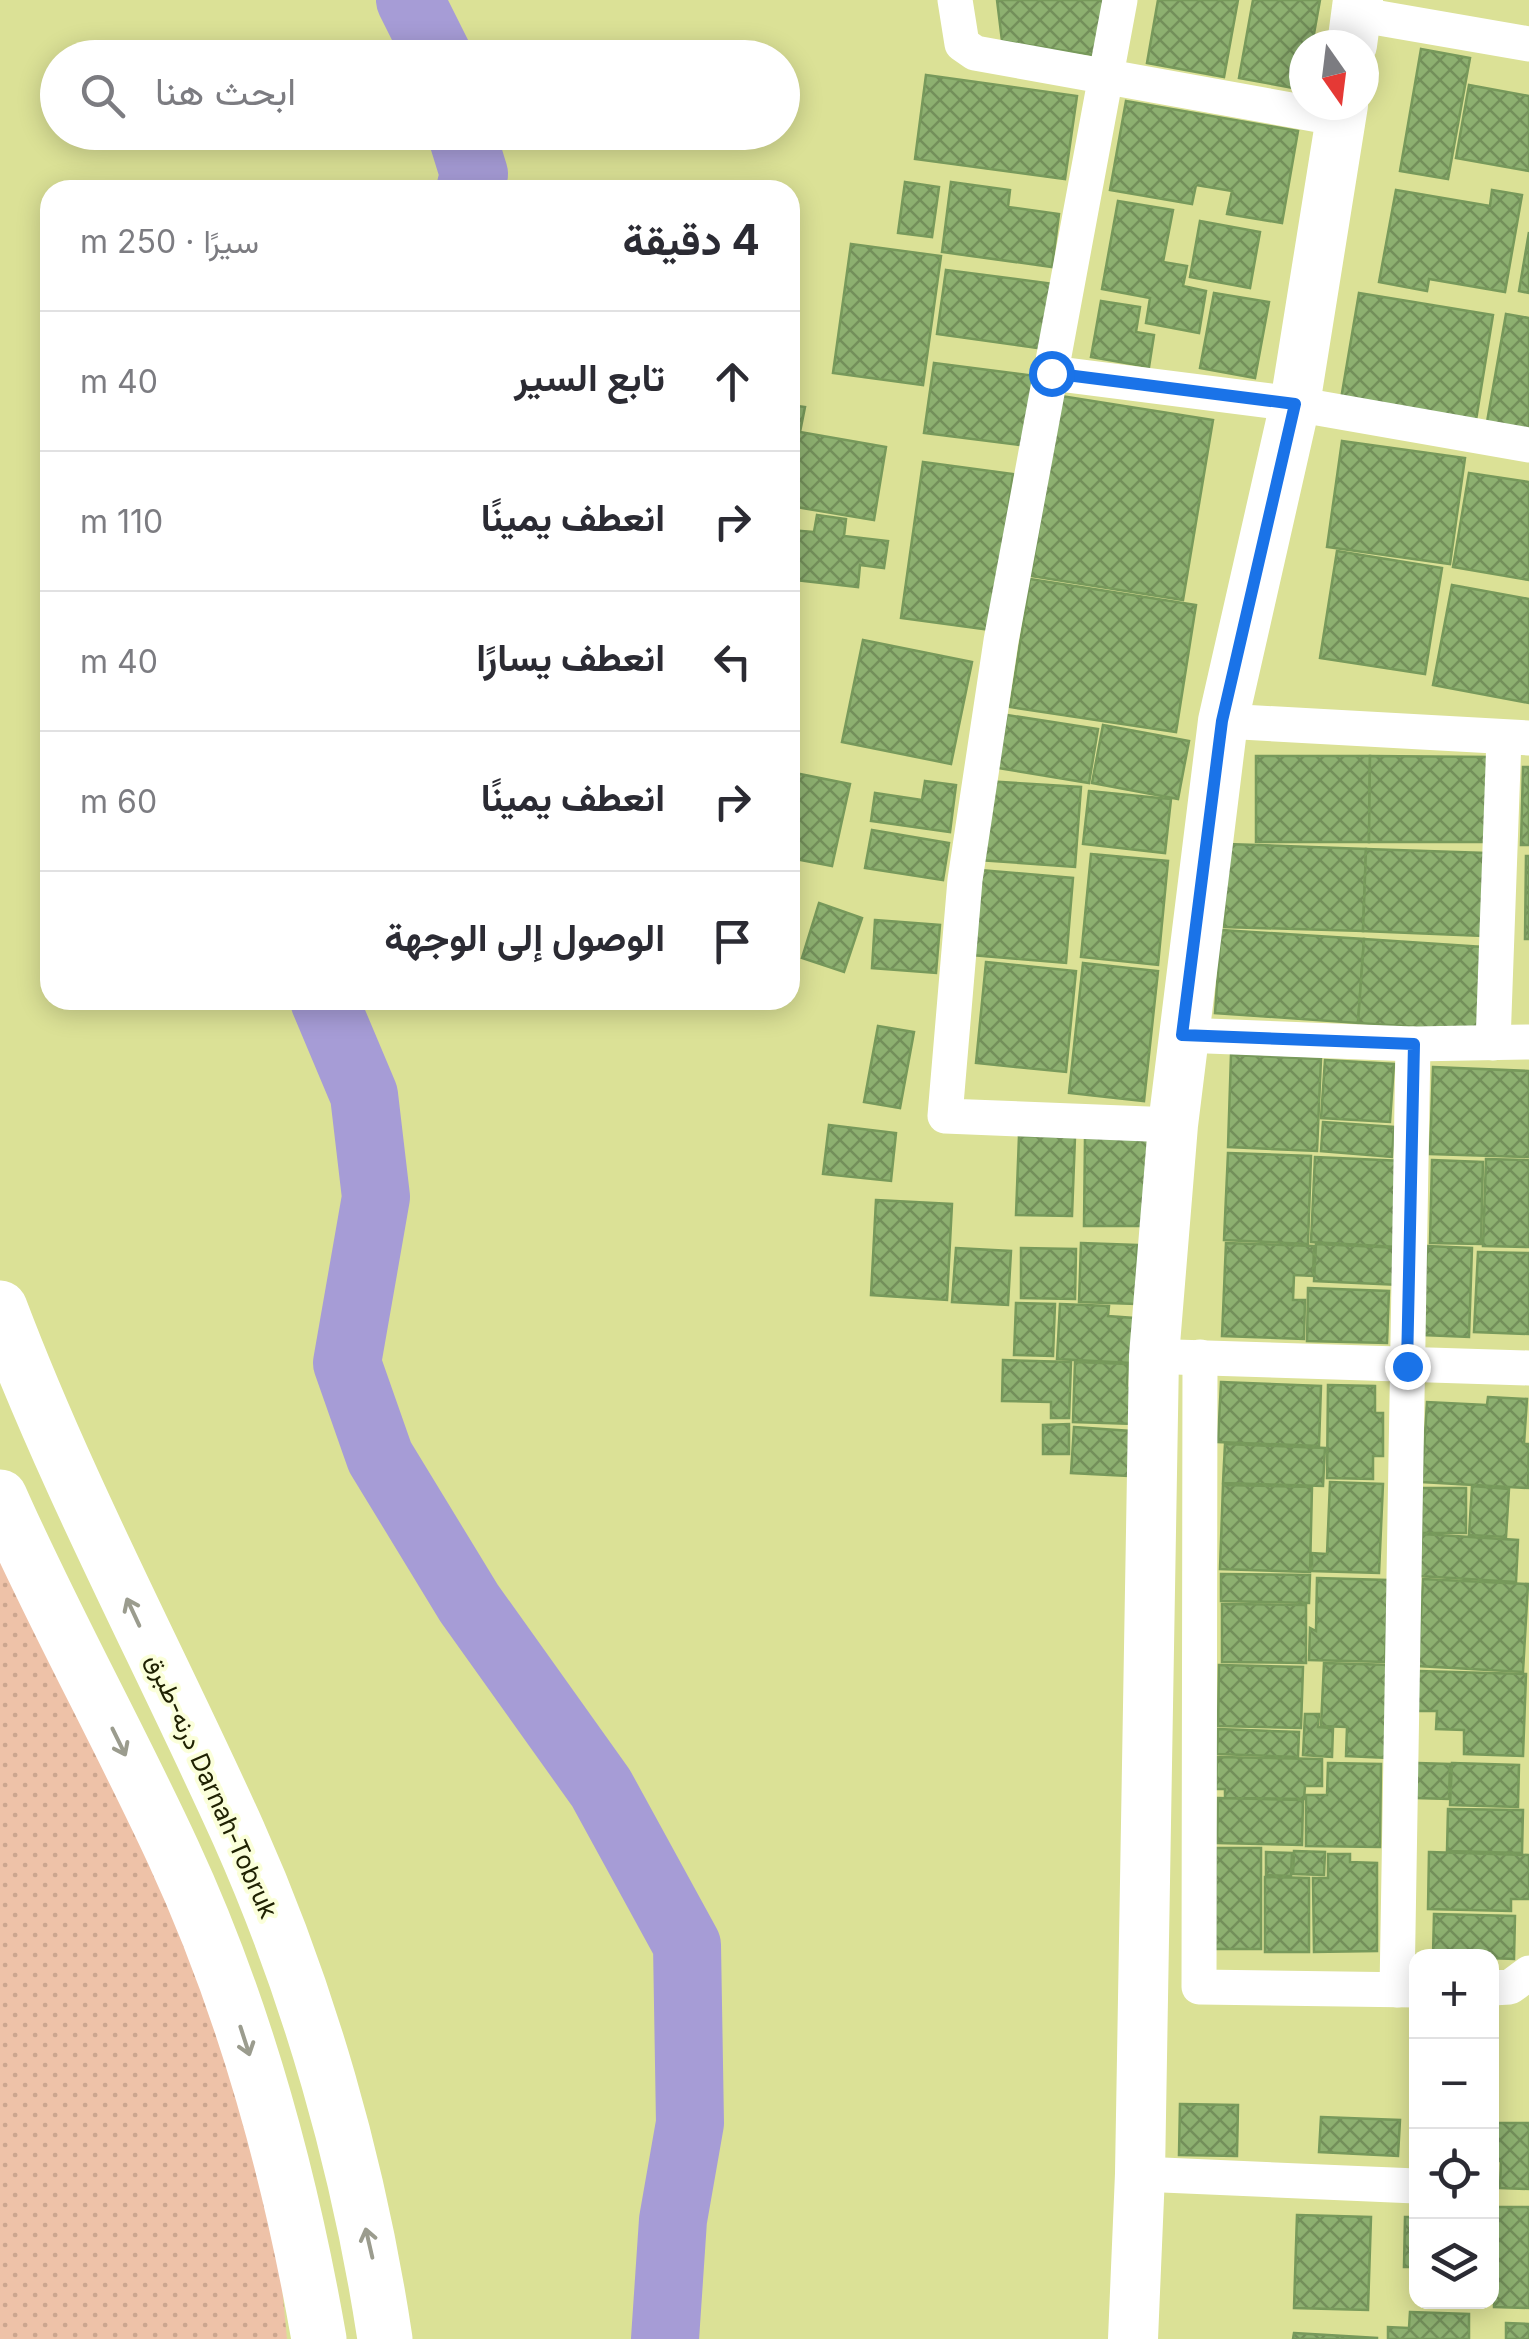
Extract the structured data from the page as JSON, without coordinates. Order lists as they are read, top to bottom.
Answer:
{
  "streets": {
    "highway": ["درنه-طبرق Darnah-Tobruk"]
  },
  "north": "bottom",
  "page": {
    "search": "ابحث هنا",
    "heading": ["4 دقيقة", "سيرًا · 250 m"],
    "list": [
      ["تابع السير", "40 m"],
      ["انعطف يمينًا", "110 m"],
      ["انعطف يسارًا", "40 m"],
      ["انعطف يمينًا", "60 m"],
      "الوصول إلى الوجهة"
    ],
    "map_buttons": ["+", "−"]
  }
}
